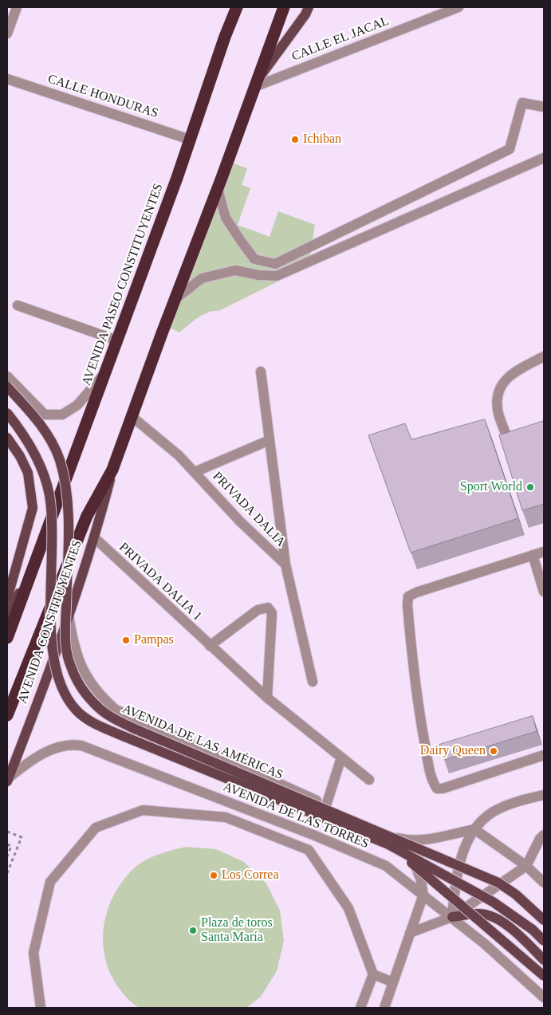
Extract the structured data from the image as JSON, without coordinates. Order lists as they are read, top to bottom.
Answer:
{
  "streets": {
    "highway": ["AVENIDA PASEO CONSTITUYENTES"],
    "main road": ["AVENIDA CONSTITUYENTES", "AVENIDA DE LAS AMÉRICAS"],
    "street": [
      "CALLE EL JACAL",
      "CALLE HONDURAS",
      "PRIVADA DALIA",
      "PRIVADA DALIA 1",
      "AVENIDA DE LAS TORRES"
    ]
  },
  "crossings": [
    ["CALLE HONDURAS", "AVENIDA PASEO CONSTITUYENTES"],
    ["PRIVADA DALIA 1", "AVENIDA CONSTITUYENTES"],
    ["AVENIDA CONSTITUYENTES", "AVENIDA DE LAS TORRES"]
  ],
  "places": [
    "Ichiban",
    "Sport World",
    "Pampas",
    "Dairy Queen",
    "Los Correa",
    "Plaza de toros Santa María"
  ]
}
